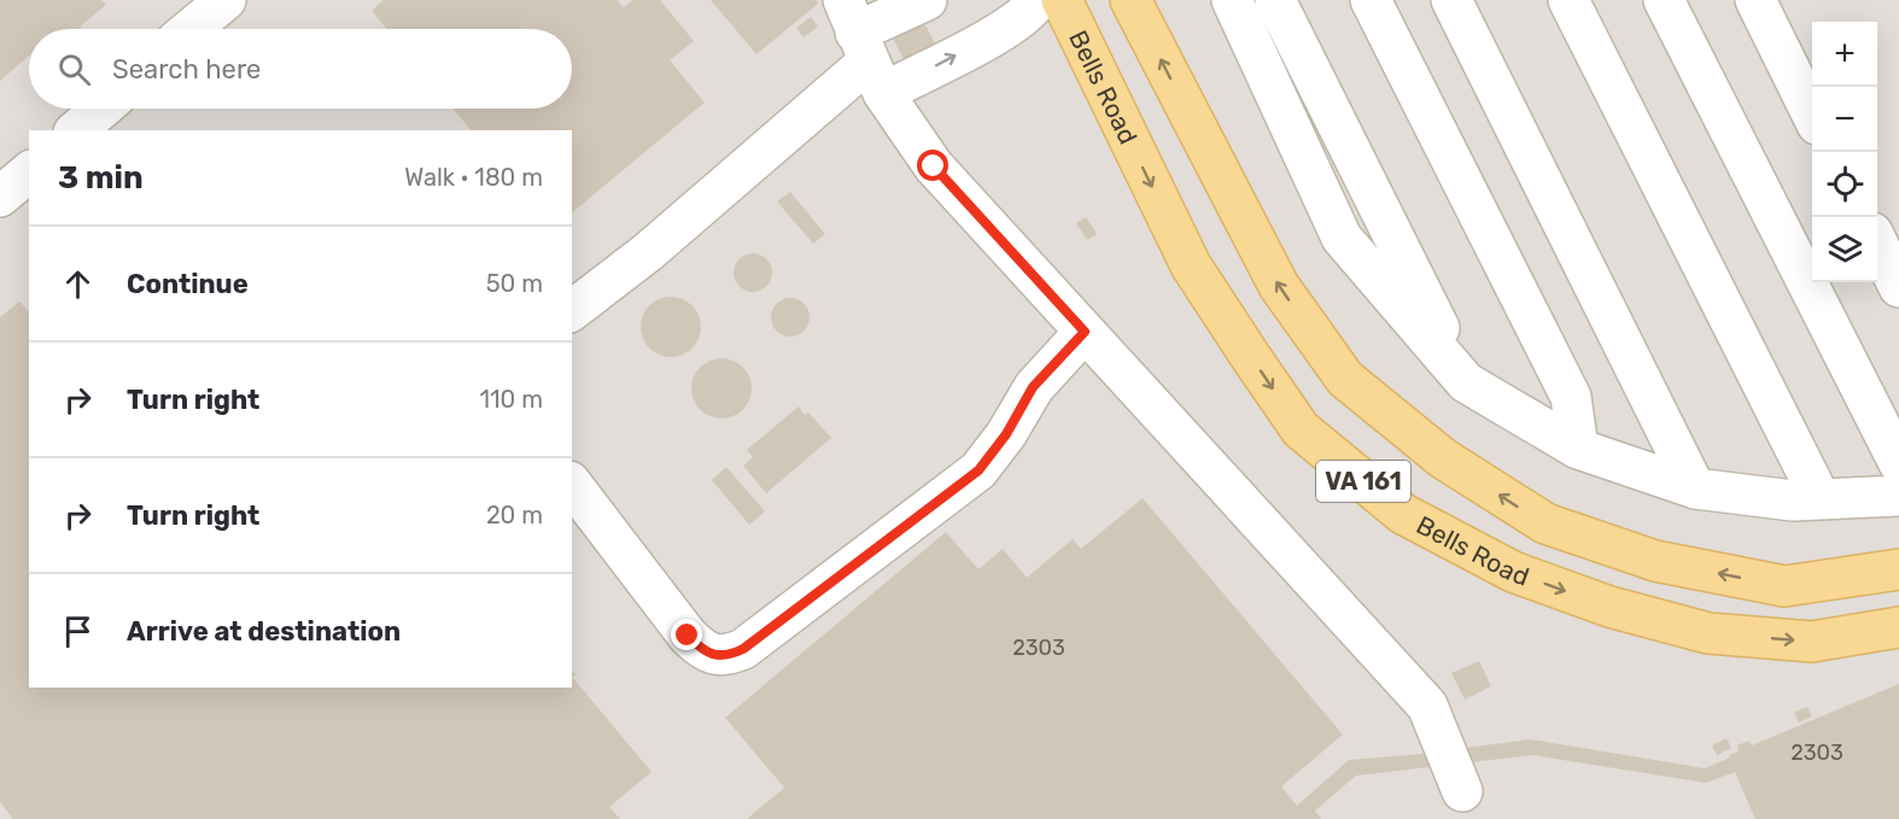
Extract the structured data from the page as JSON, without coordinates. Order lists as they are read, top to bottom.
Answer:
{
  "streets": {
    "main road": ["Bells Road", "VA 161"]
  },
  "house_numbers": ["2303", "2303"],
  "page": {
    "map_buttons": ["+", "−"],
    "search": "Search here",
    "heading": ["3 min", "Walk · 180 m"],
    "list": [
      ["Continue", "50 m"],
      ["Turn right", "110 m"],
      ["Turn right", "20 m"],
      "Arrive at destination"
    ]
  }
}
